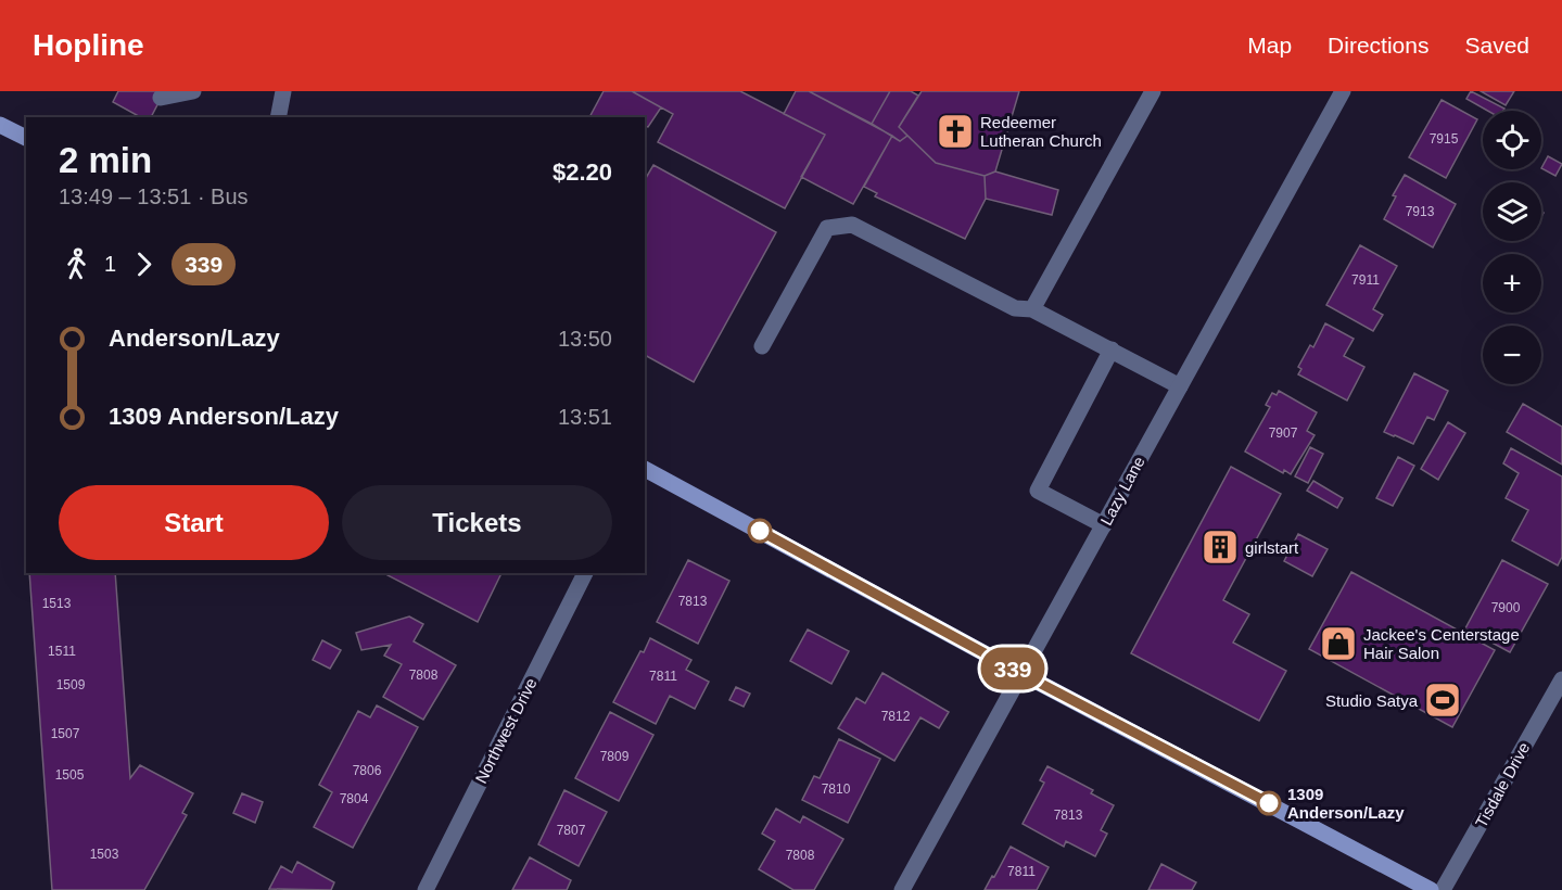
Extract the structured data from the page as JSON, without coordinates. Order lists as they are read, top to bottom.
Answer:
{
  "streets": {
    "street": ["Lazy Lane", "Northwest Drive", "Tisdale Drive"]
  },
  "places": {
    "church": ["Redeemer Lutheran Church"],
    "building": ["girlstart"],
    "shop": ["Jackee's Centerstage Hair Salon"],
    "sports": ["Studio Satya"],
    "other": ["1309 Anderson/Lazy"]
  },
  "lines": ["bus line 339"],
  "house_numbers": [
    "7915",
    "7913",
    "7911",
    "7907",
    "7813",
    "1513",
    "7900",
    "1511",
    "7808",
    "7811",
    "1509",
    "7812",
    "1507",
    "7809",
    "7806",
    "1505",
    "7810",
    "7804",
    "7813",
    "7807",
    "1503",
    "7808",
    "7811"
  ],
  "page": {
    "header": "Hopline",
    "nav": ["Map", "Directions", "Saved"],
    "on_map": "339",
    "map_buttons": ["+", "−"],
    "heading": ["2 min", "13:49 – 13:51 · Bus", "$2.20"],
    "legs": ["1", "339"],
    "list": [
      {
        "name": "Anderson/Lazy",
        "value": "13:50"
      },
      {
        "name": "1309 Anderson/Lazy",
        "value": "13:51"
      }
    ],
    "buttons": ["Start", "Tickets"]
  }
}
